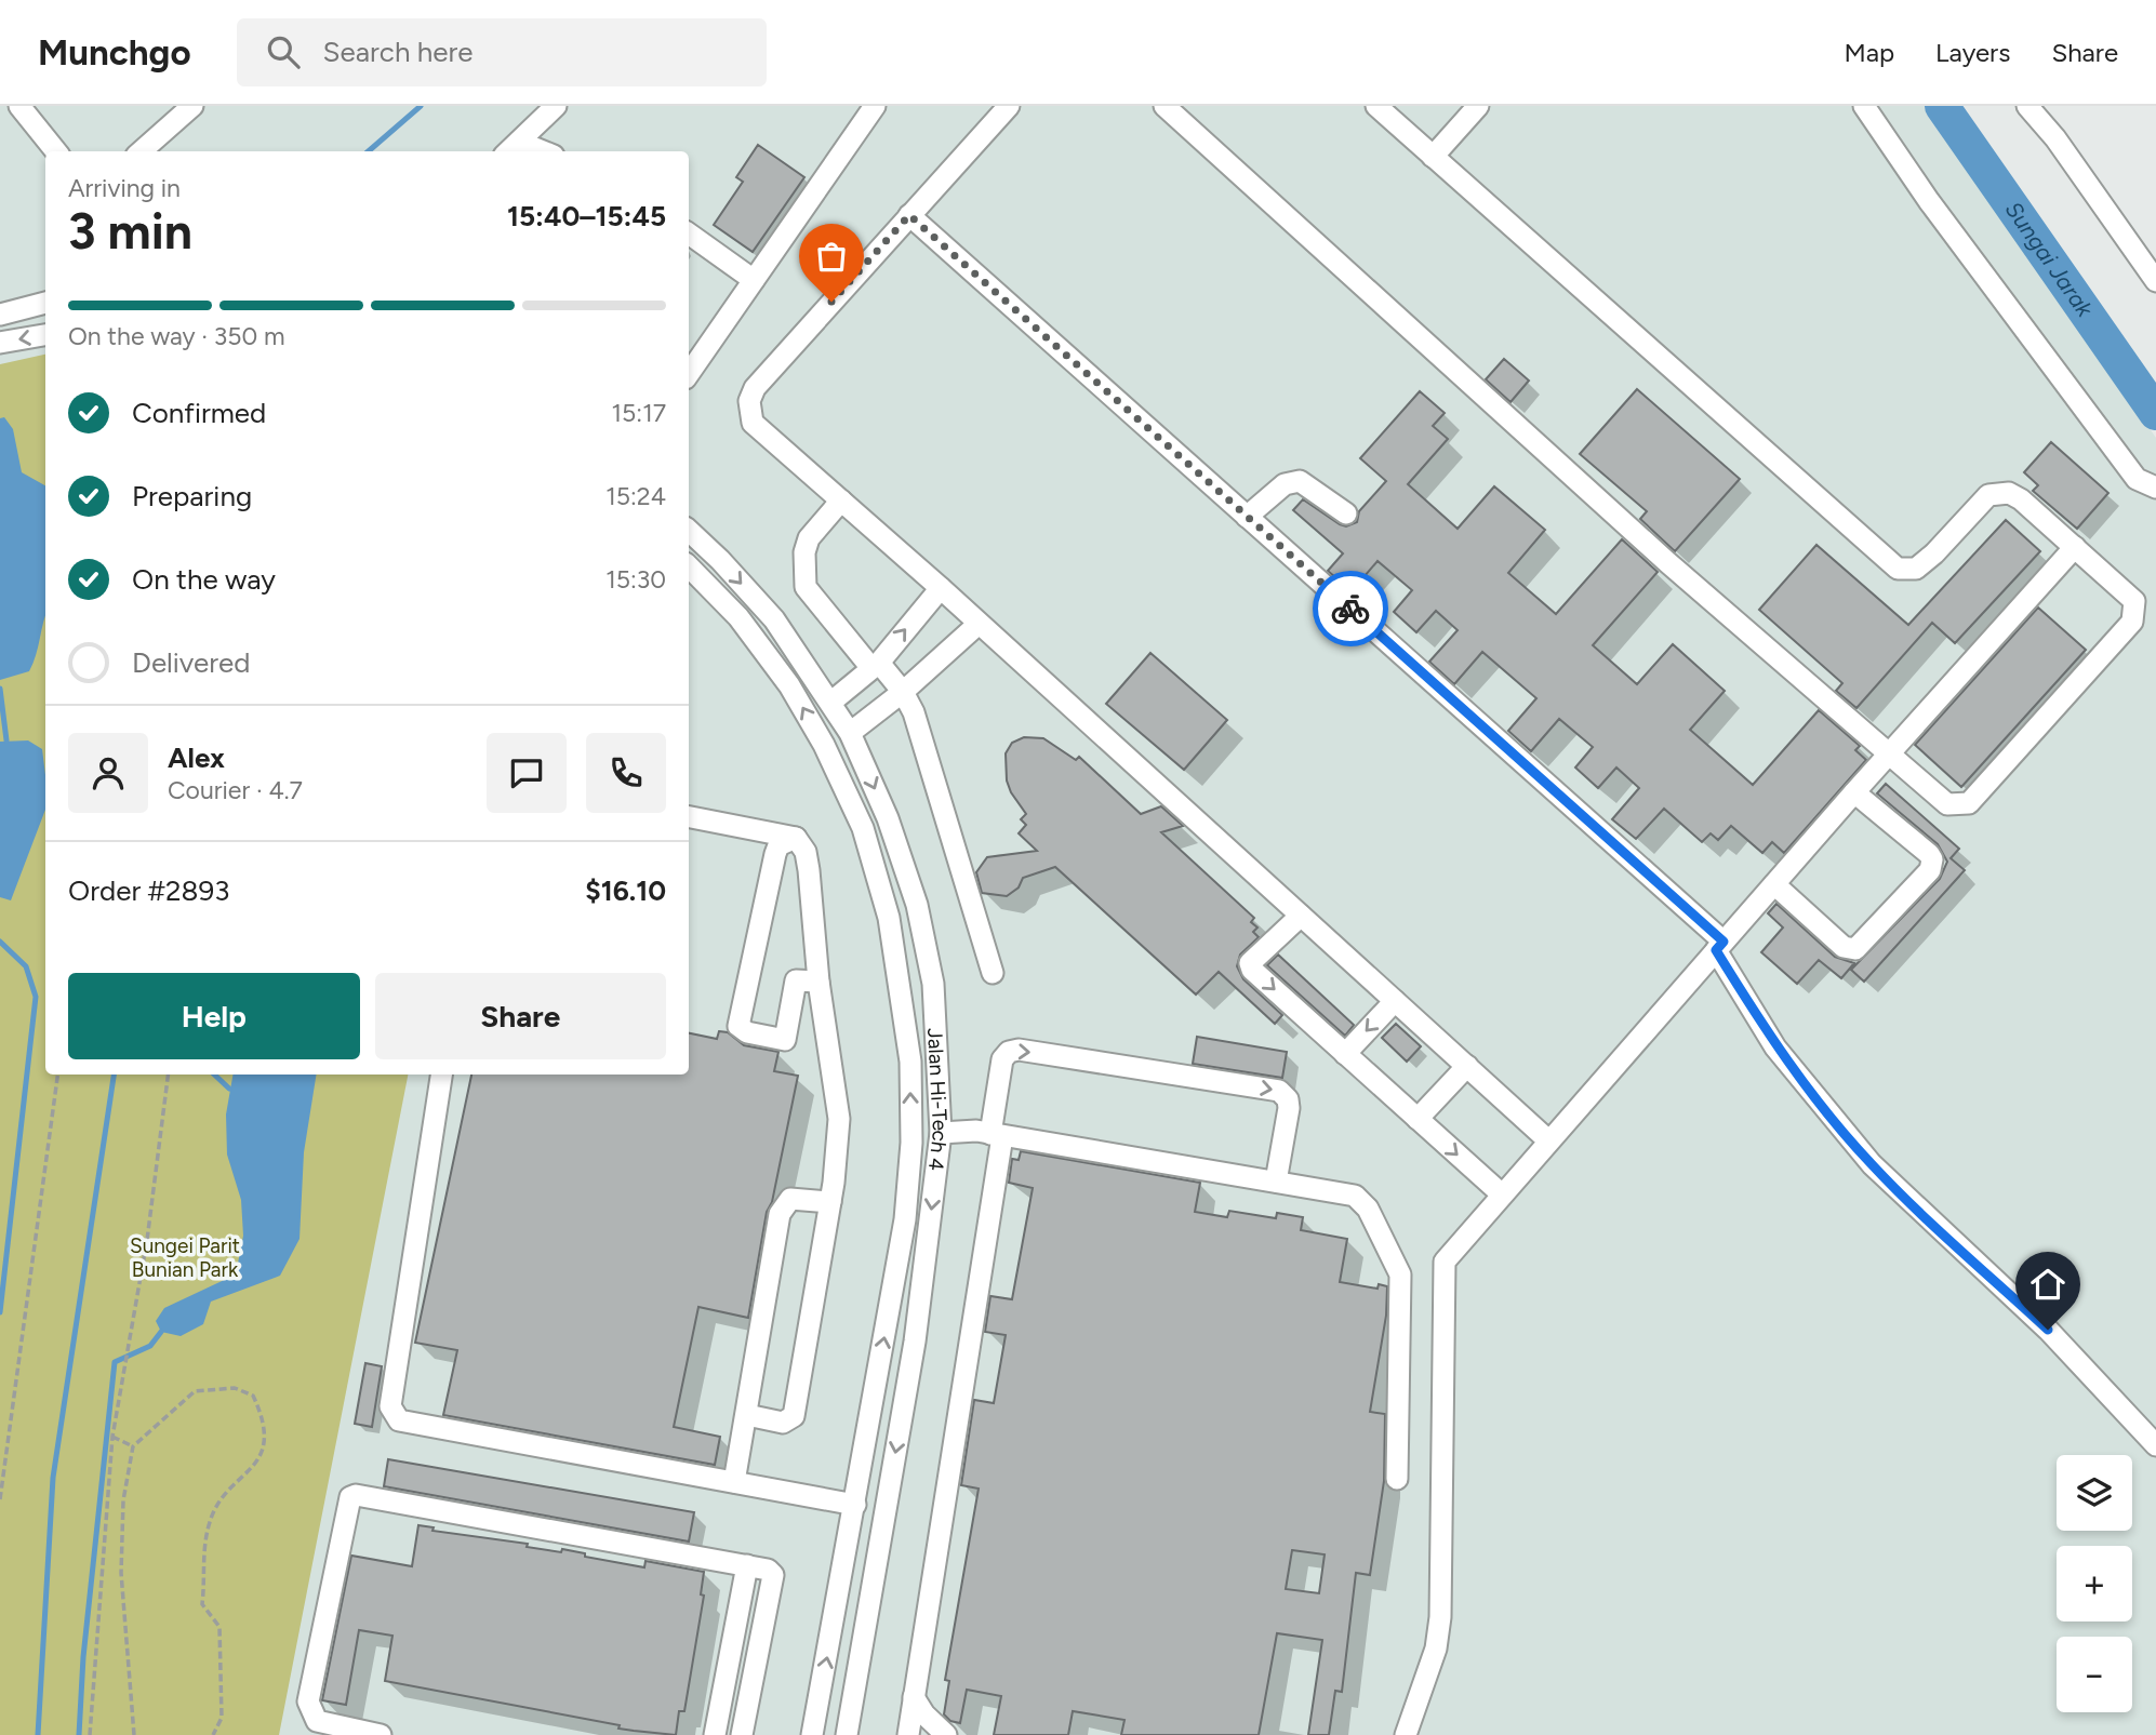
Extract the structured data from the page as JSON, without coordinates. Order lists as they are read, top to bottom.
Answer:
{
  "streets": {
    "street": ["Jalan Hi-Tech 4"]
  },
  "water": ["Sungai Jarak"],
  "parks": ["Sungei Parit Bunian Park"],
  "page": {
    "header": "Munchgo",
    "search": "Search here",
    "nav": ["Map", "Layers", "Share"],
    "heading": ["3 min", "Arriving in", "15:40–15:45"],
    "panel": [
      "Alex",
      "Courier · 4.7",
      "Order #2893",
      "$16.10"
    ],
    "bar": "On the way · 350 m",
    "list": [
      ["Confirmed", "15:17"],
      ["Preparing", "15:24"],
      ["On the way", "15:30"],
      "Delivered"
    ],
    "buttons": ["Help", "Share"],
    "map_buttons": ["+", "−"]
  }
}
